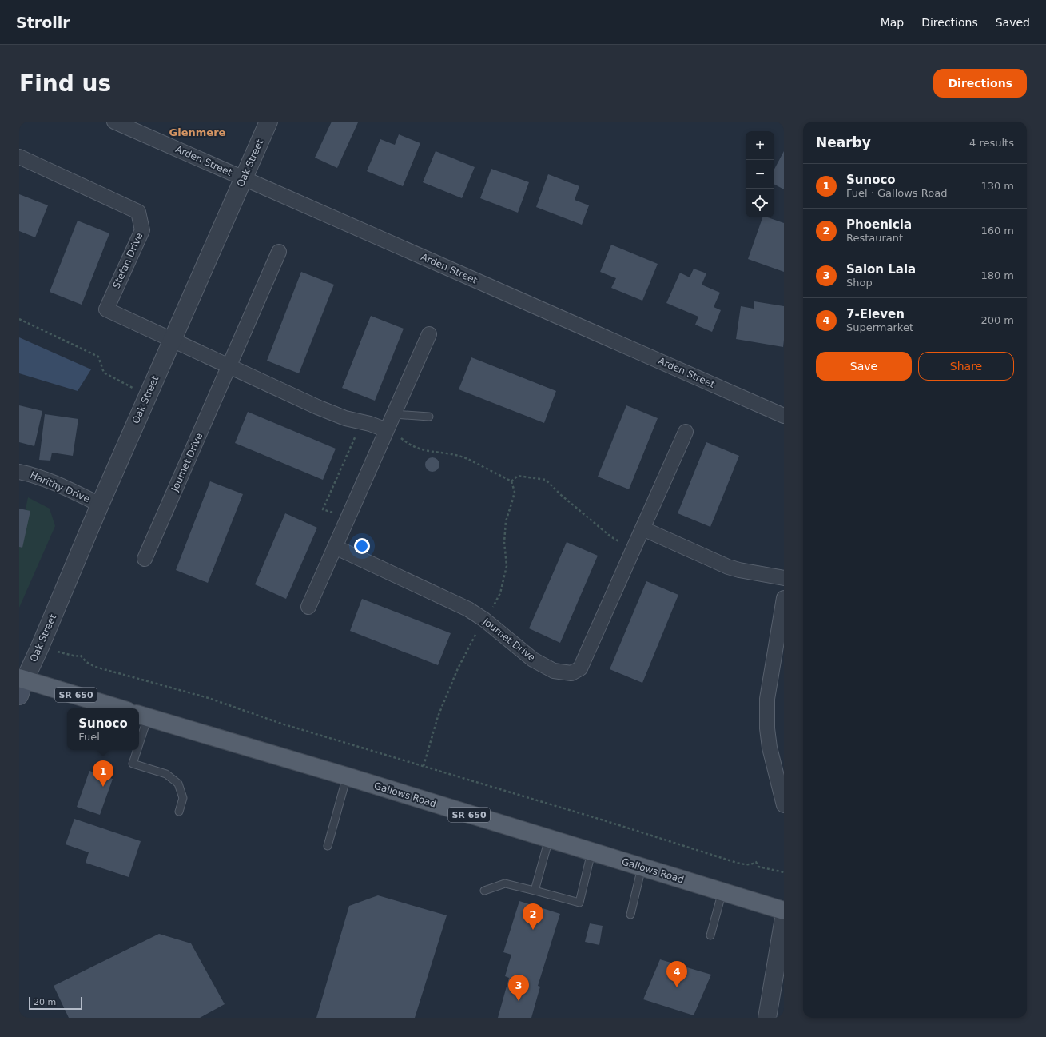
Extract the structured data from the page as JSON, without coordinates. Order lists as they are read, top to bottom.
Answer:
{
  "streets": {
    "main road": ["SR 650", "Gallows Road"],
    "street": [
      "Arden Street",
      "Oak Street",
      "Stefan Drive",
      "Journet Drive",
      "Harithy Drive"
    ]
  },
  "crossings": [
    ["Arden Street", "Oak Street"],
    ["Oak Street", "Stefan Drive"],
    ["Oak Street", "Harithy Drive"],
    ["Oak Street", "SR 650"]
  ],
  "districts": ["Glenmere"],
  "scale_bar": "20 m",
  "page": {
    "header": "Strollr",
    "nav": ["Map", "Directions", "Saved"],
    "buttons": [
      "Directions",
      ["Save", "Share"]
    ],
    "title": "Find us",
    "heading": ["Nearby", "4 results"],
    "map_buttons": ["+", "−"],
    "list": [
      {
        "mark": "1",
        "name": "Sunoco",
        "note": "Fuel · Gallows Road",
        "value": "130 m"
      },
      {
        "mark": "2",
        "name": "Phoenicia",
        "note": "Restaurant",
        "value": "160 m"
      },
      {
        "mark": "3",
        "name": "Salon Lala",
        "note": "Shop",
        "value": "180 m"
      },
      {
        "mark": "4",
        "name": "7-Eleven",
        "note": "Supermarket",
        "value": "200 m"
      }
    ],
    "popup": ["Sunoco", "Fuel"],
    "pins": [
      "1",
      "2",
      "4",
      "3"
    ],
    "scale": "20 m"
  }
}
